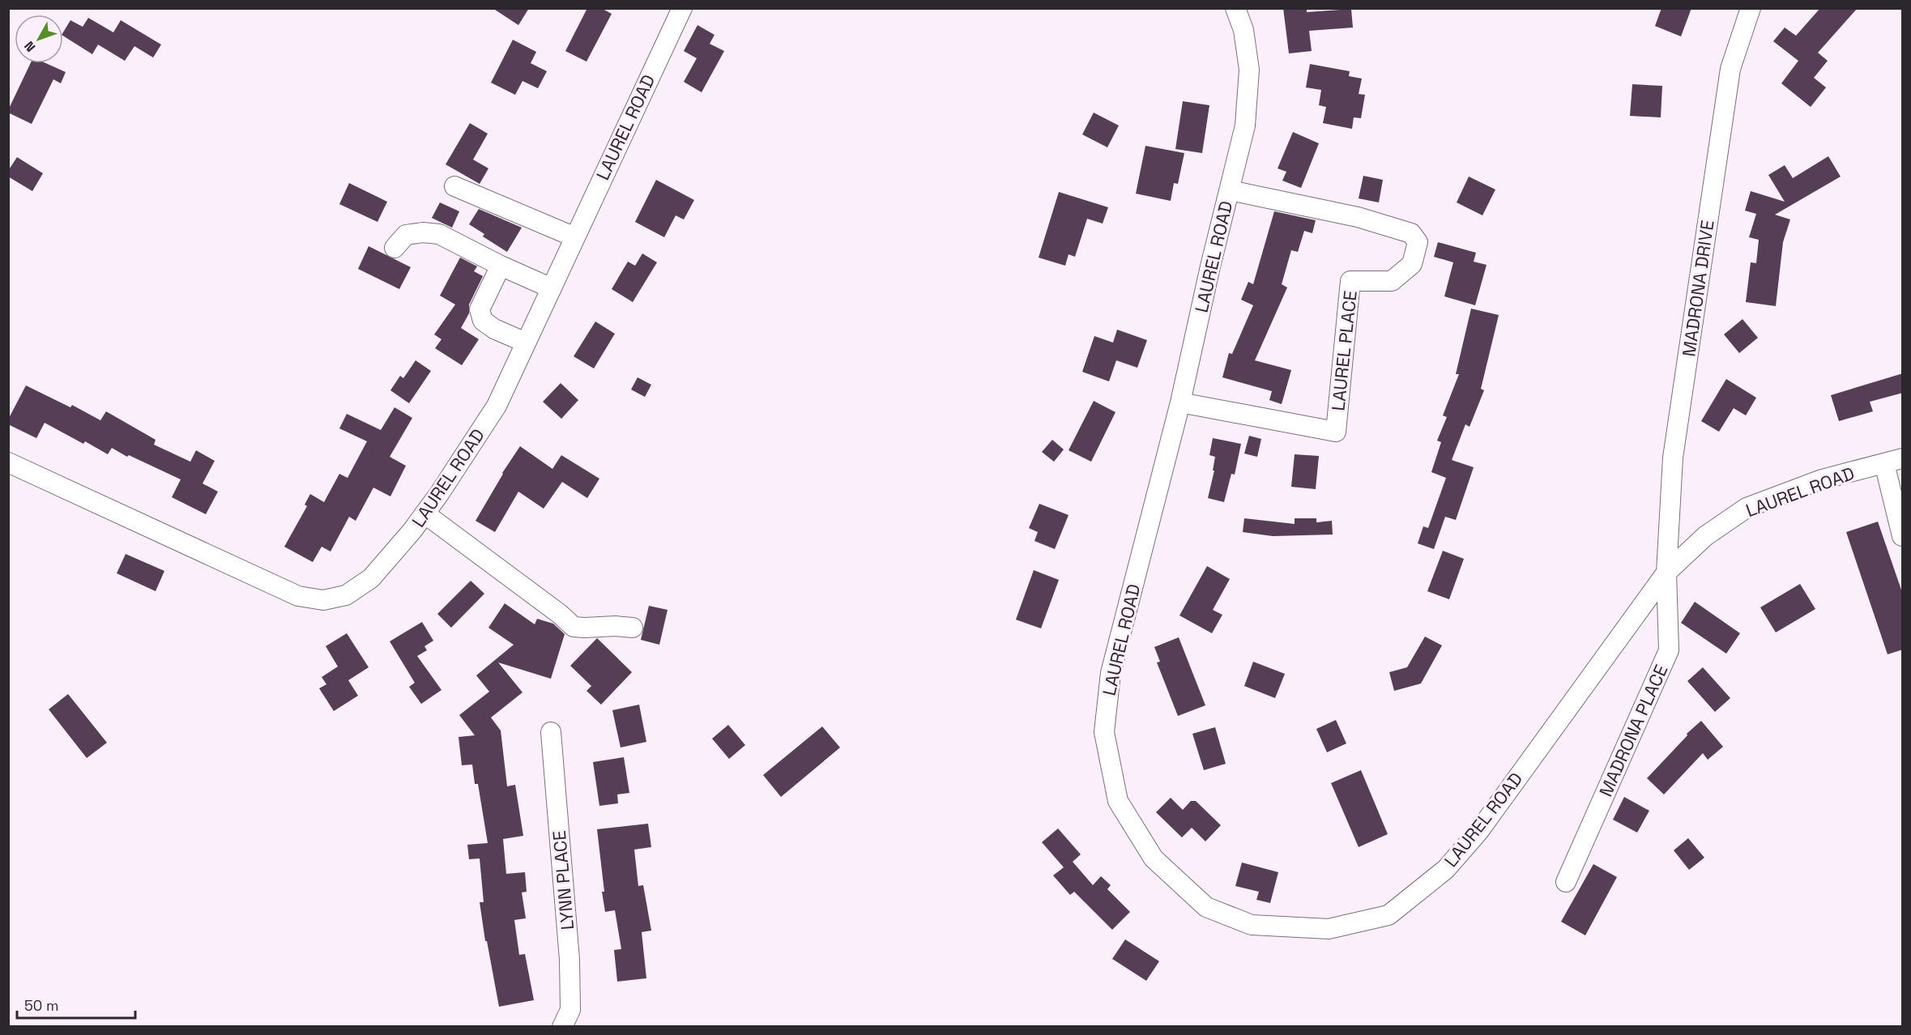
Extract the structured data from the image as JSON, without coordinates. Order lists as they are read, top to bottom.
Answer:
{
  "streets": {
    "street": [
      "LAUREL ROAD",
      "MADRONA DRIVE",
      "LAUREL PLACE",
      "MADRONA PLACE",
      "LYNN PLACE"
    ]
  },
  "crossings": [
    ["LAUREL ROAD", "MADRONA DRIVE"],
    ["LAUREL ROAD", "LAUREL PLACE"],
    ["LAUREL ROAD", "MADRONA PLACE"],
    ["MADRONA DRIVE", "MADRONA PLACE"]
  ],
  "scale_bar": "50 m",
  "north": "bottom left"
}
